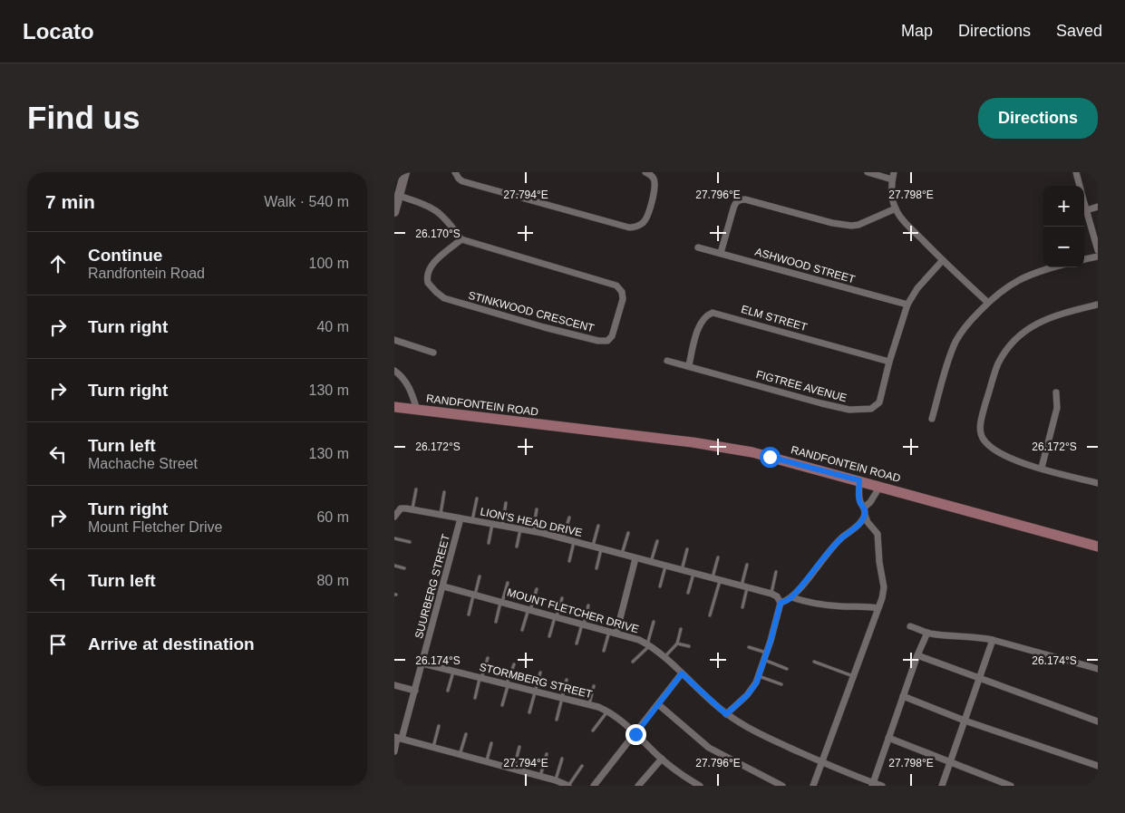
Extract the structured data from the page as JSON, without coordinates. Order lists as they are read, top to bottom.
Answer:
{
  "streets": {
    "main road": ["RANDFONTEIN ROAD"],
    "street": [
      "ASHWOOD STREET",
      "STINKWOOD CRESCENT",
      "ELM STREET",
      "FIGTREE AVENUE",
      "LION'S HEAD DRIVE",
      "SUURBERG STREET",
      "MOUNT FLETCHER DRIVE",
      "STORMBERG STREET"
    ]
  },
  "crossings": [
    ["ASHWOOD STREET", "FIGTREE AVENUE"],
    ["ELM STREET", "FIGTREE AVENUE"],
    ["LION'S HEAD DRIVE", "SUURBERG STREET"],
    ["SUURBERG STREET", "MOUNT FLETCHER DRIVE"],
    ["SUURBERG STREET", "STORMBERG STREET"]
  ],
  "page": {
    "header": "Locato",
    "nav": ["Map", "Directions", "Saved"],
    "buttons": "Directions",
    "title": "Find us",
    "heading": ["7 min", "Walk · 540 m"],
    "map_buttons": ["+", "−"],
    "list": [
      ["Continue", "Randfontein Road", "100 m"],
      ["Turn right", "40 m"],
      ["Turn right", "130 m"],
      ["Turn left", "Machache Street", "130 m"],
      ["Turn right", "Mount Fletcher Drive", "60 m"],
      ["Turn left", "80 m"],
      "Arrive at destination"
    ]
  },
  "coordinates": [
    "27.794°E",
    "27.796°E",
    "27.798°E",
    "26.170°S",
    "26.172°S",
    "26.174°S"
  ]
}
